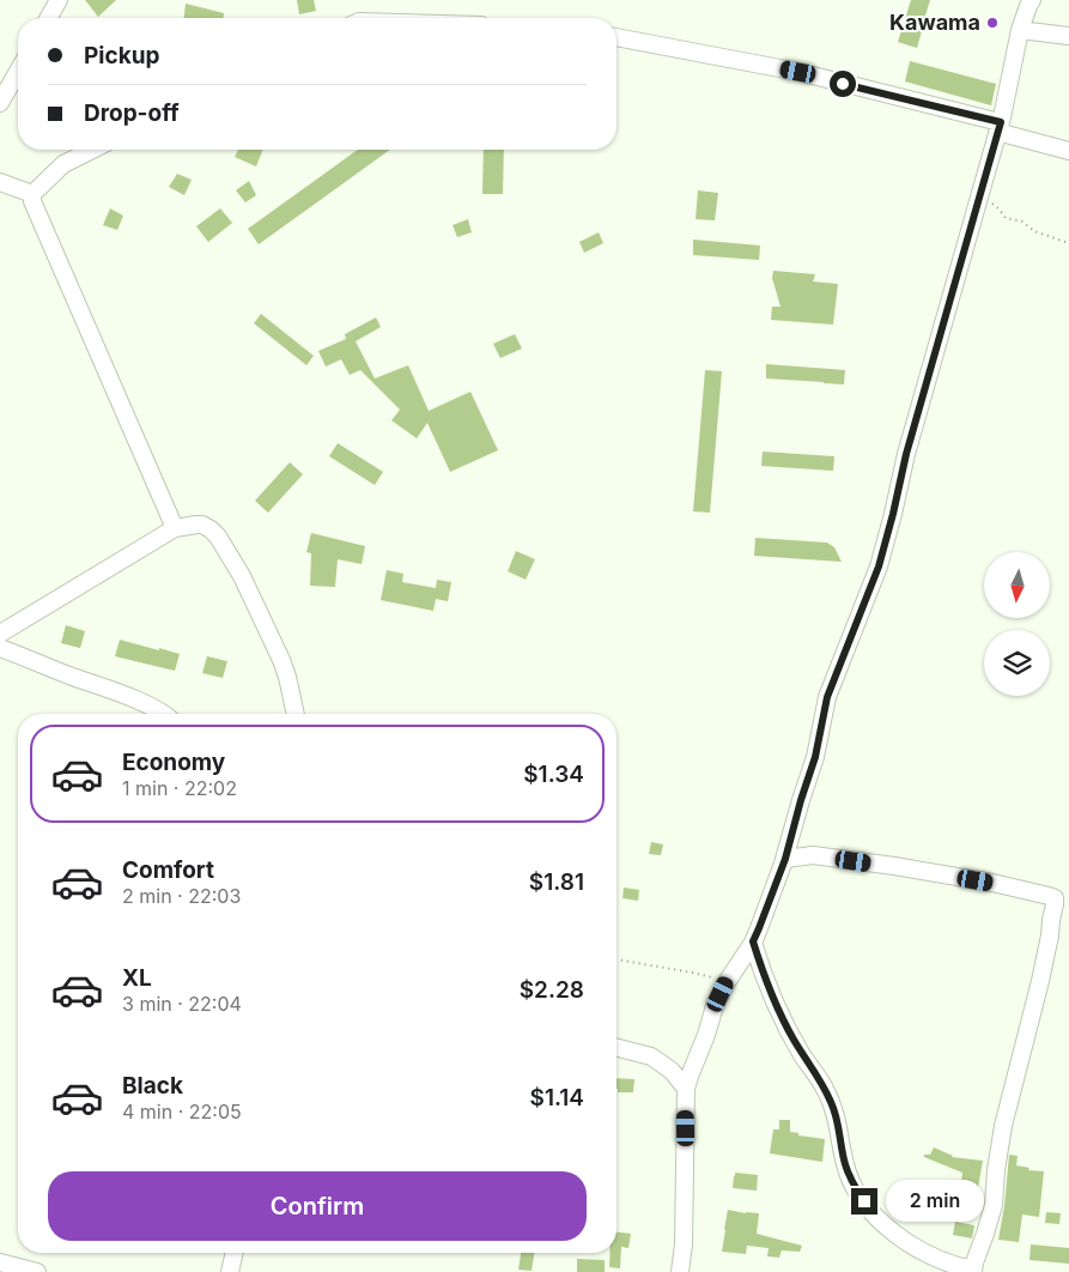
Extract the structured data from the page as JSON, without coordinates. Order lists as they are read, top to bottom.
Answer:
{
  "places": ["Kawama"],
  "north": "bottom",
  "page": {
    "banner": ["Pickup", "Drop-off"],
    "list": [
      {
        "name": "Economy",
        "note": "1 min · 22:02",
        "value": "$1.34"
      },
      {
        "name": "Comfort",
        "note": "2 min · 22:03",
        "value": "$1.81"
      },
      {
        "name": "XL",
        "note": "3 min · 22:04",
        "value": "$2.28"
      },
      {
        "name": "Black",
        "note": "4 min · 22:05",
        "value": "$1.14"
      }
    ],
    "buttons": "Confirm",
    "bubble": "2 min"
  }
}
